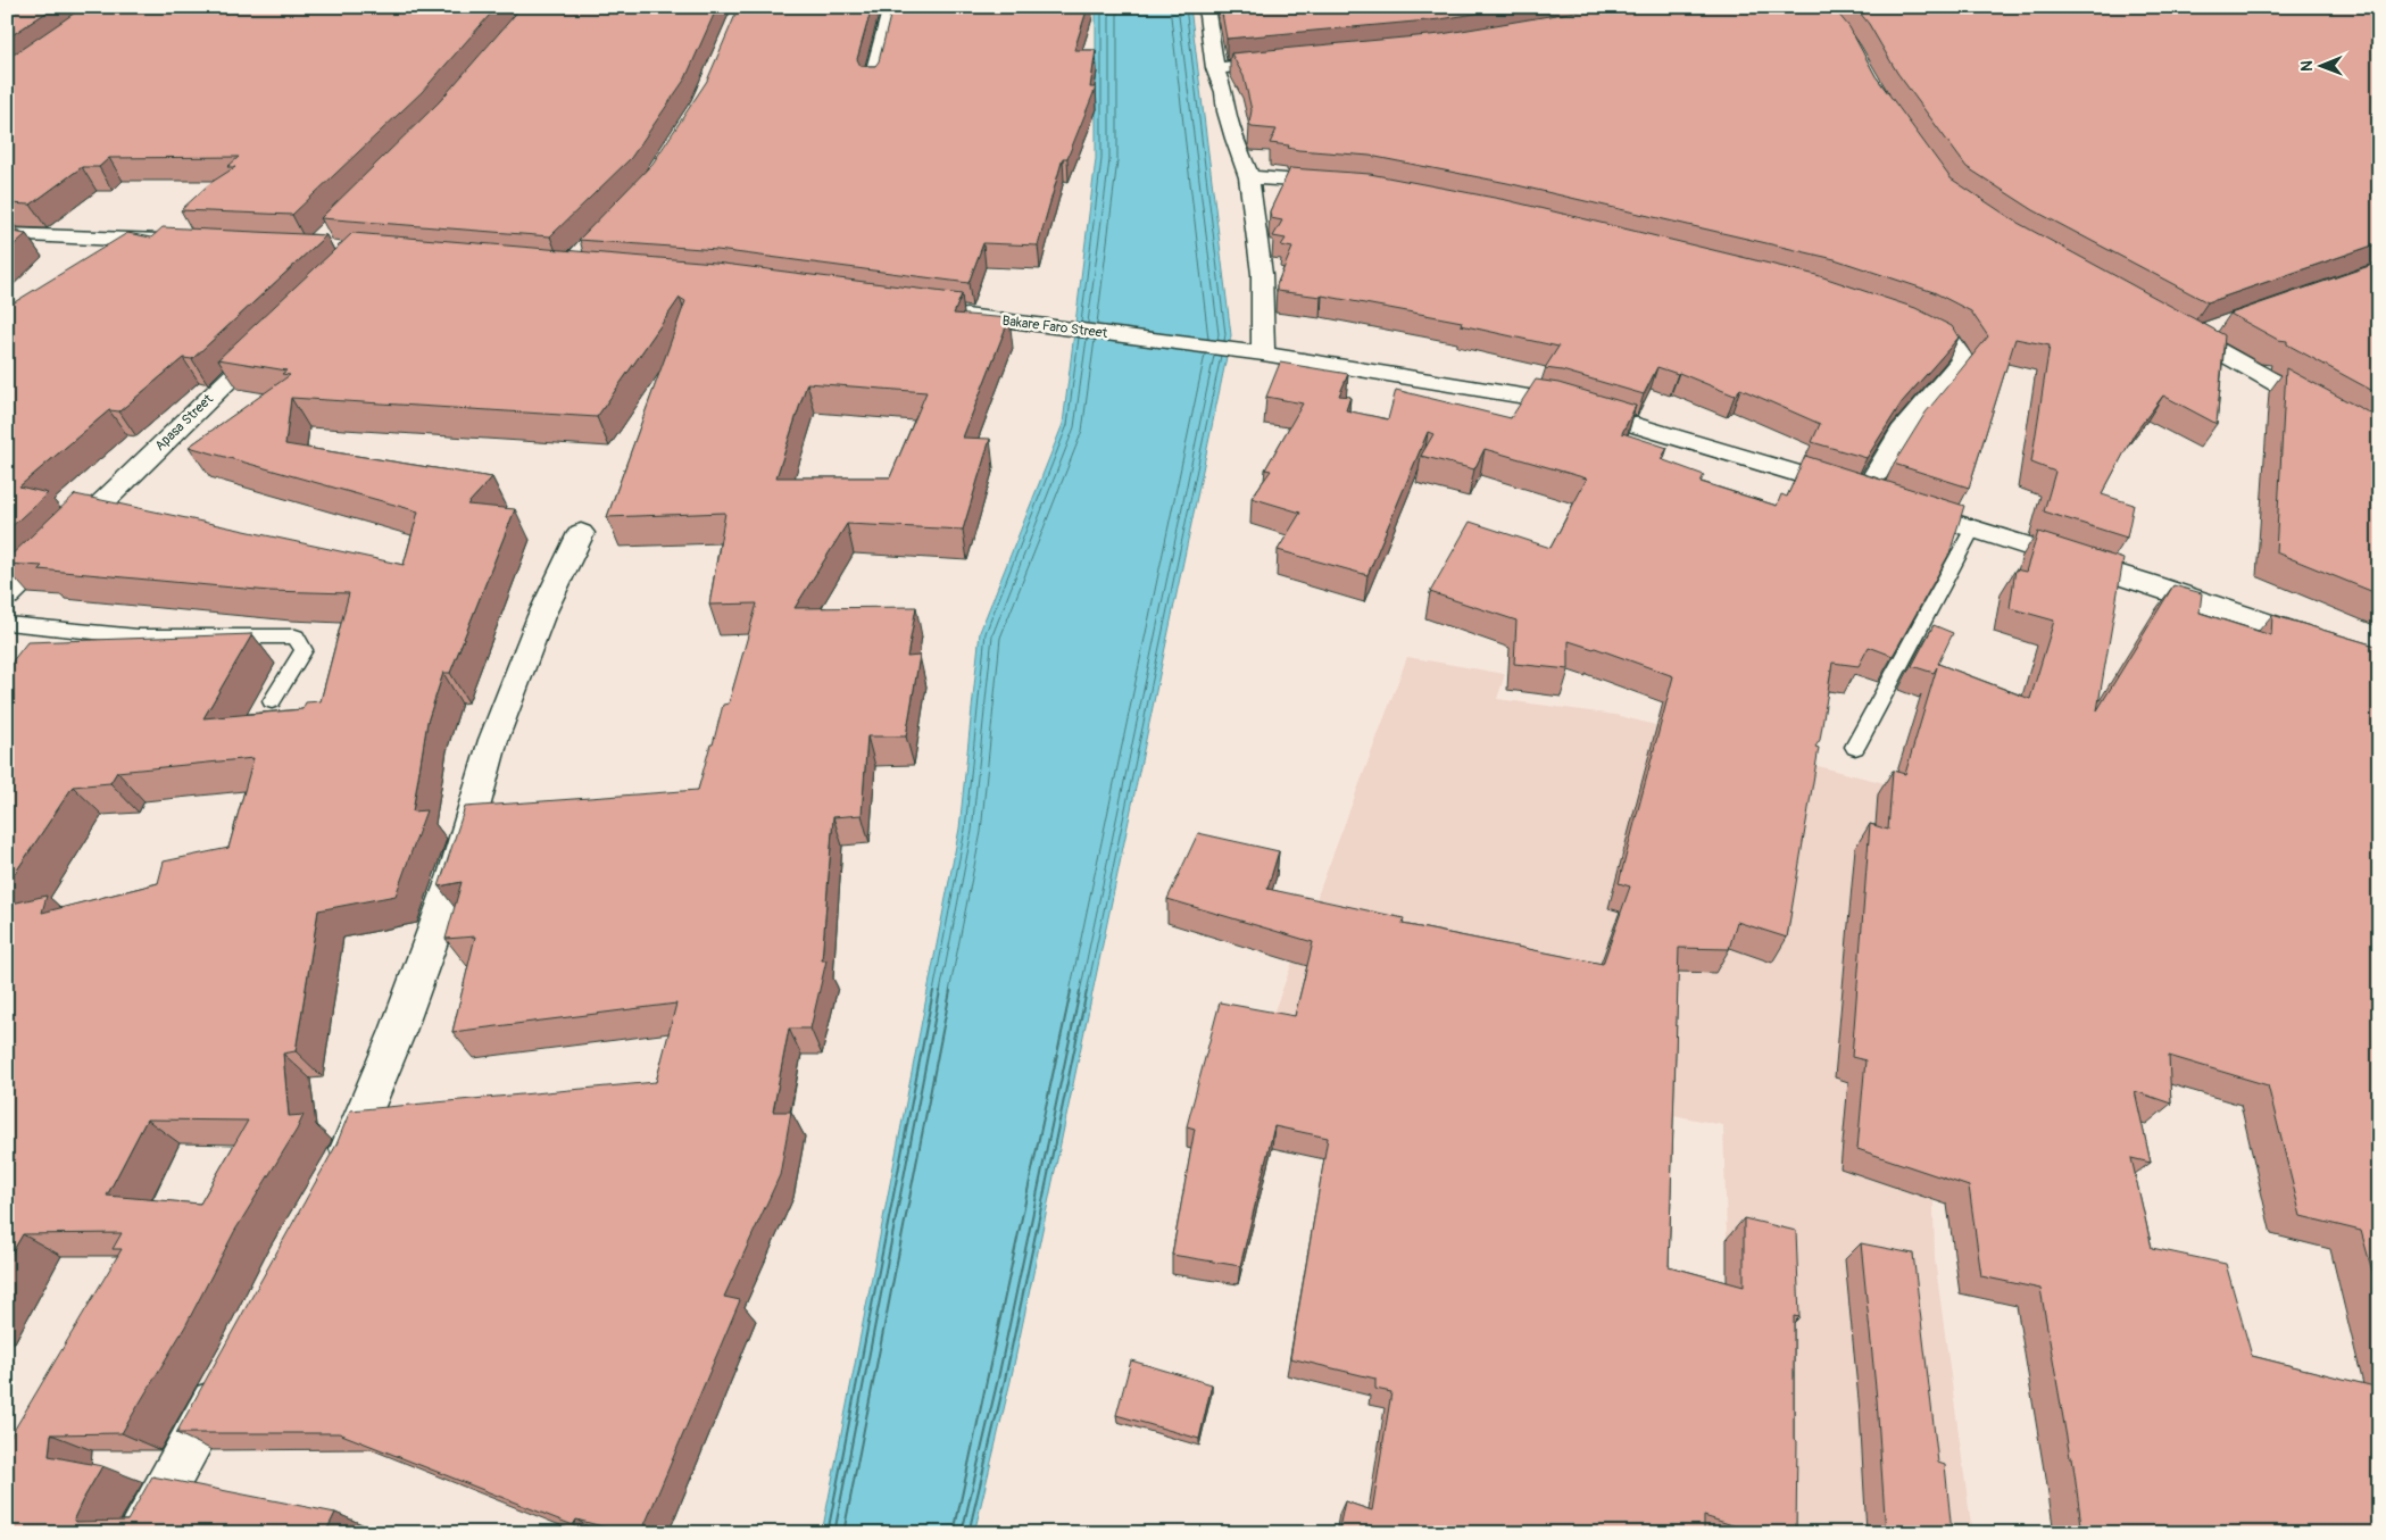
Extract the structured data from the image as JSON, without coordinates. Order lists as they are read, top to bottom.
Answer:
{
  "streets": {
    "street": ["Bakare Faro Street", "Apasa Street"]
  },
  "north": "left"
}
